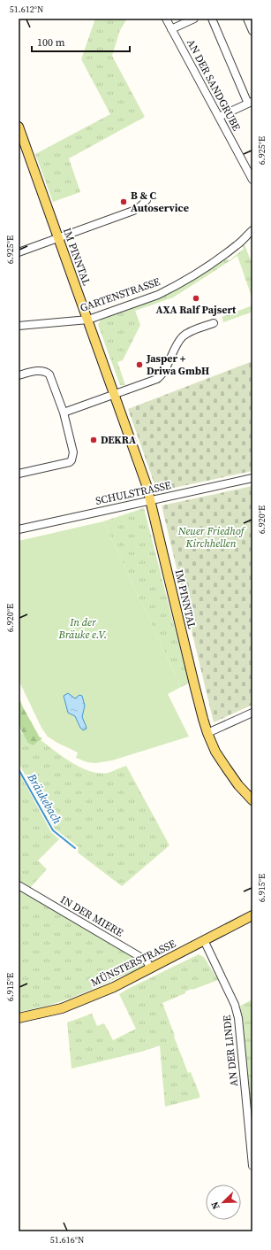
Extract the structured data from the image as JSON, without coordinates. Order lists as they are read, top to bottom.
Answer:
{
  "streets": {
    "main road": ["IM PINNTAL", "MÜNSTERSTRASSE"],
    "street": [
      "AN DER SANDGRUBE",
      "GARTENSTRASSE",
      "SCHULSTRASSE",
      "IN DER MIERE",
      "AN DER LINDE"
    ]
  },
  "crossings": [
    ["IM PINNTAL", "GARTENSTRASSE"],
    ["IM PINNTAL", "SCHULSTRASSE"],
    ["IN DER MIERE", "MÜNSTERSTRASSE"],
    ["MÜNSTERSTRASSE", "AN DER LINDE"]
  ],
  "water": ["Bräukebach"],
  "parks": ["Neuer Friedhof Kirchhellen", "In der Bräuke e.V."],
  "places": [
    "B & C Autoservice",
    "AXA Ralf Pajsert",
    "Jasper + Driwa GmbH",
    "DEKRA"
  ],
  "scale_bar": "100 m",
  "north": "bottom left",
  "coordinates": [
    "51.612°N",
    "6.925°E",
    "6.920°E",
    "6.915°E",
    "51.616°N"
  ]
}
